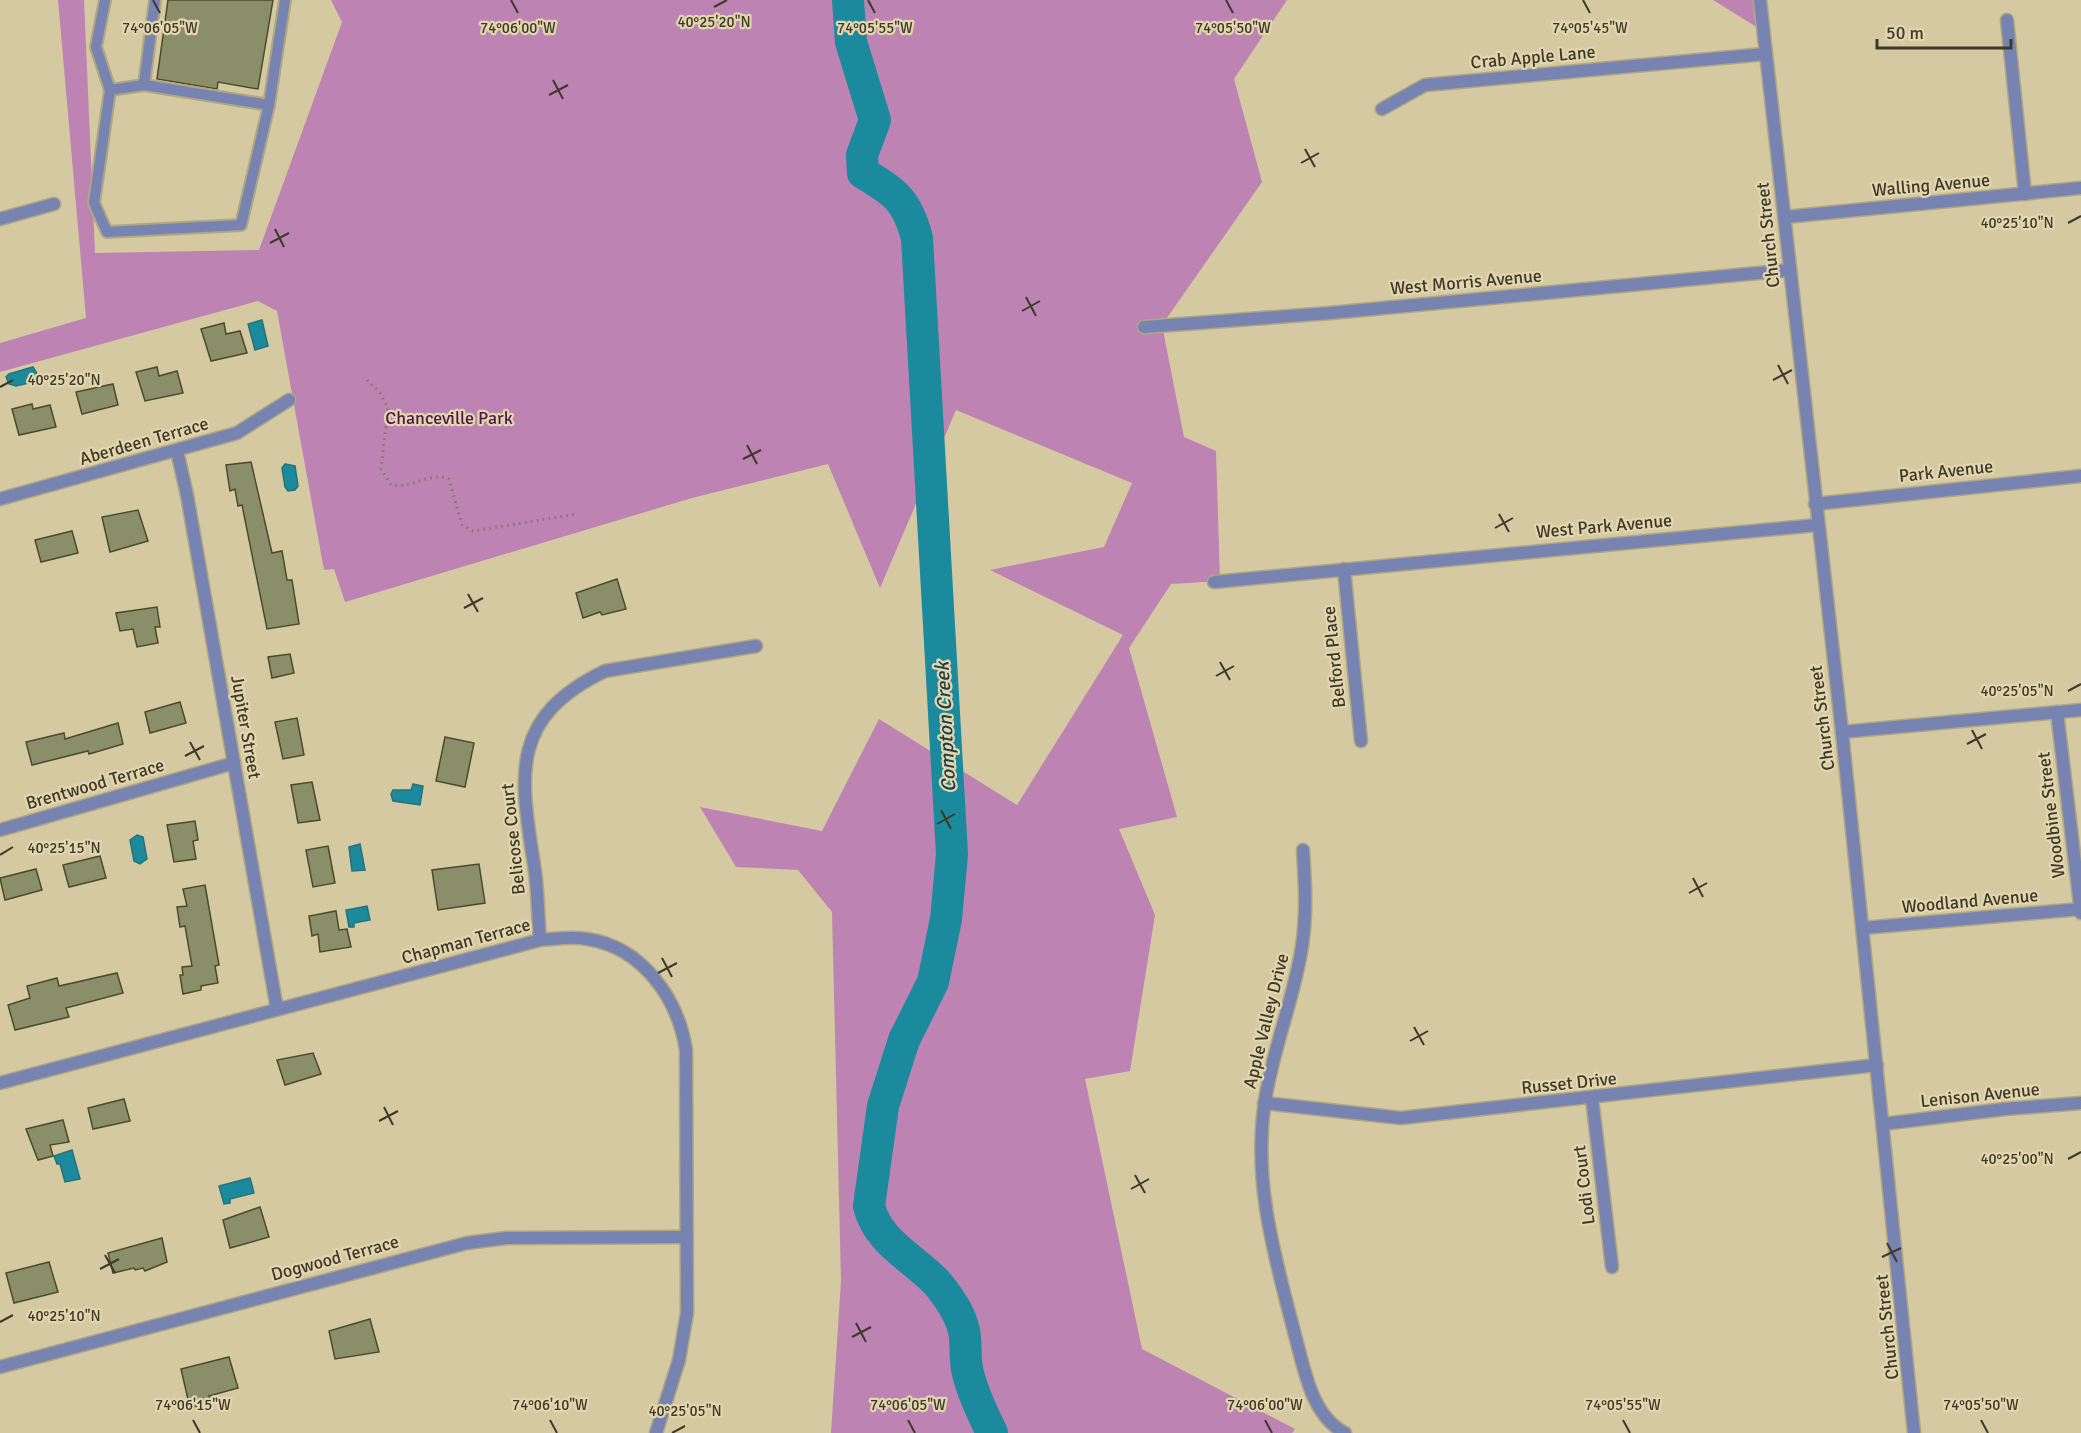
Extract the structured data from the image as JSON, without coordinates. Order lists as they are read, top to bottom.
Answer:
{
  "streets": {
    "street": [
      "Crab Apple Lane",
      "Walling Avenue",
      "Church Street",
      "West Morris Avenue",
      "Aberdeen Terrace",
      "Park Avenue",
      "West Park Avenue",
      "Belford Place",
      "Jupiter Street",
      "Brentwood Terrace",
      "Woodbine Street",
      "Belicose Court",
      "Woodland Avenue",
      "Chapman Terrace",
      "Apple Valley Drive",
      "Russet Drive",
      "Lenison Avenue",
      "Lodi Court",
      "Dogwood Terrace"
    ]
  },
  "crossings": [
    ["Crab Apple Lane", "Church Street"],
    ["Walling Avenue", "Church Street"],
    ["Church Street", "West Morris Avenue"],
    ["Church Street", "Park Avenue"],
    ["Church Street", "West Park Avenue"],
    ["Church Street", "Woodland Avenue"],
    ["Church Street", "Russet Drive"],
    ["Church Street", "Lenison Avenue"],
    ["Aberdeen Terrace", "Jupiter Street"],
    ["West Park Avenue", "Belford Place"],
    ["Jupiter Street", "Brentwood Terrace"],
    ["Jupiter Street", "Chapman Terrace"],
    ["Woodbine Street", "Woodland Avenue"],
    ["Belicose Court", "Chapman Terrace"],
    ["Chapman Terrace", "Dogwood Terrace"],
    ["Apple Valley Drive", "Russet Drive"],
    ["Russet Drive", "Lodi Court"]
  ],
  "water": ["Compton Creek"],
  "parks": ["Chanceville Park"],
  "scale_bar": "50 m",
  "coordinates": [
    "40°25'20\"N",
    "74°06'05\"W",
    "74°06'00\"W",
    "74°05'55\"W",
    "74°05'50\"W",
    "74°05'45\"W",
    "40°25'10\"N",
    "40°25'05\"N",
    "40°25'15\"N",
    "40°25'00\"N",
    "74°06'15\"W",
    "74°06'10\"W"
  ]
}
